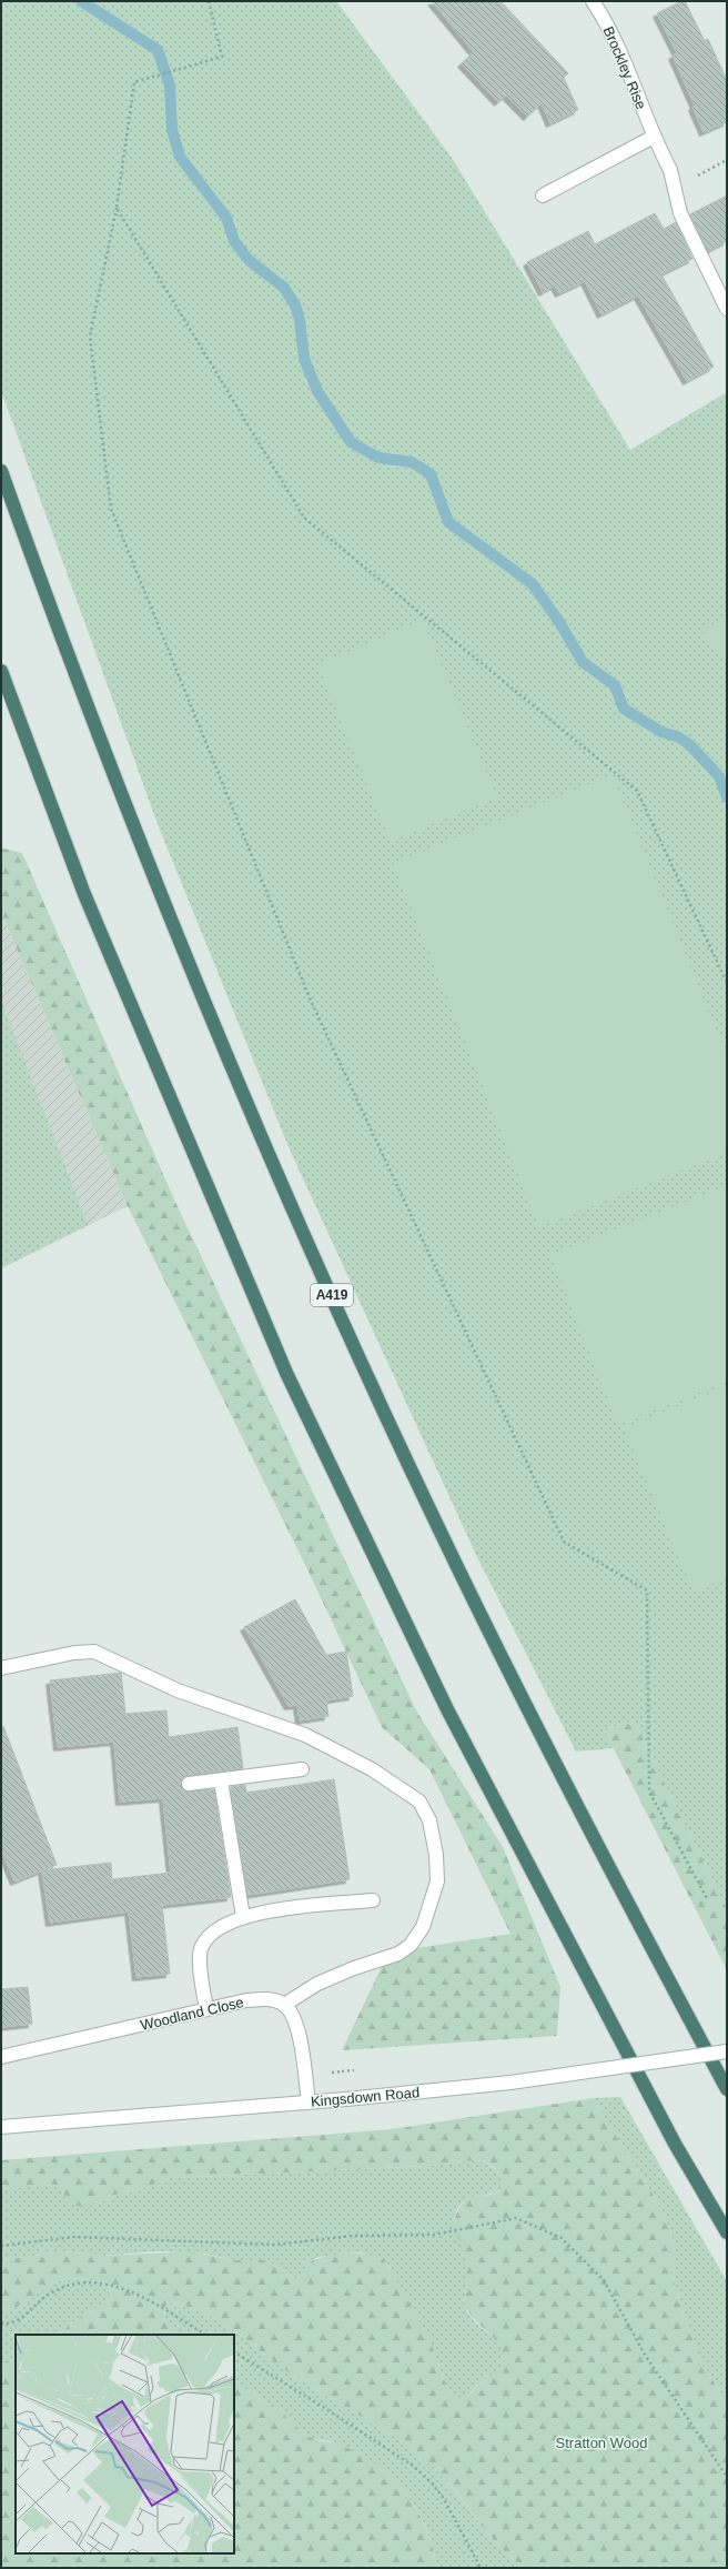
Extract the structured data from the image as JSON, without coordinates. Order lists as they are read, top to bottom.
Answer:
{
  "streets": {
    "highway": ["A419"],
    "main road": ["Brockley Rise", "Woodland Close", "Kingsdown Road"]
  },
  "parks": ["Stratton Wood"]
}
